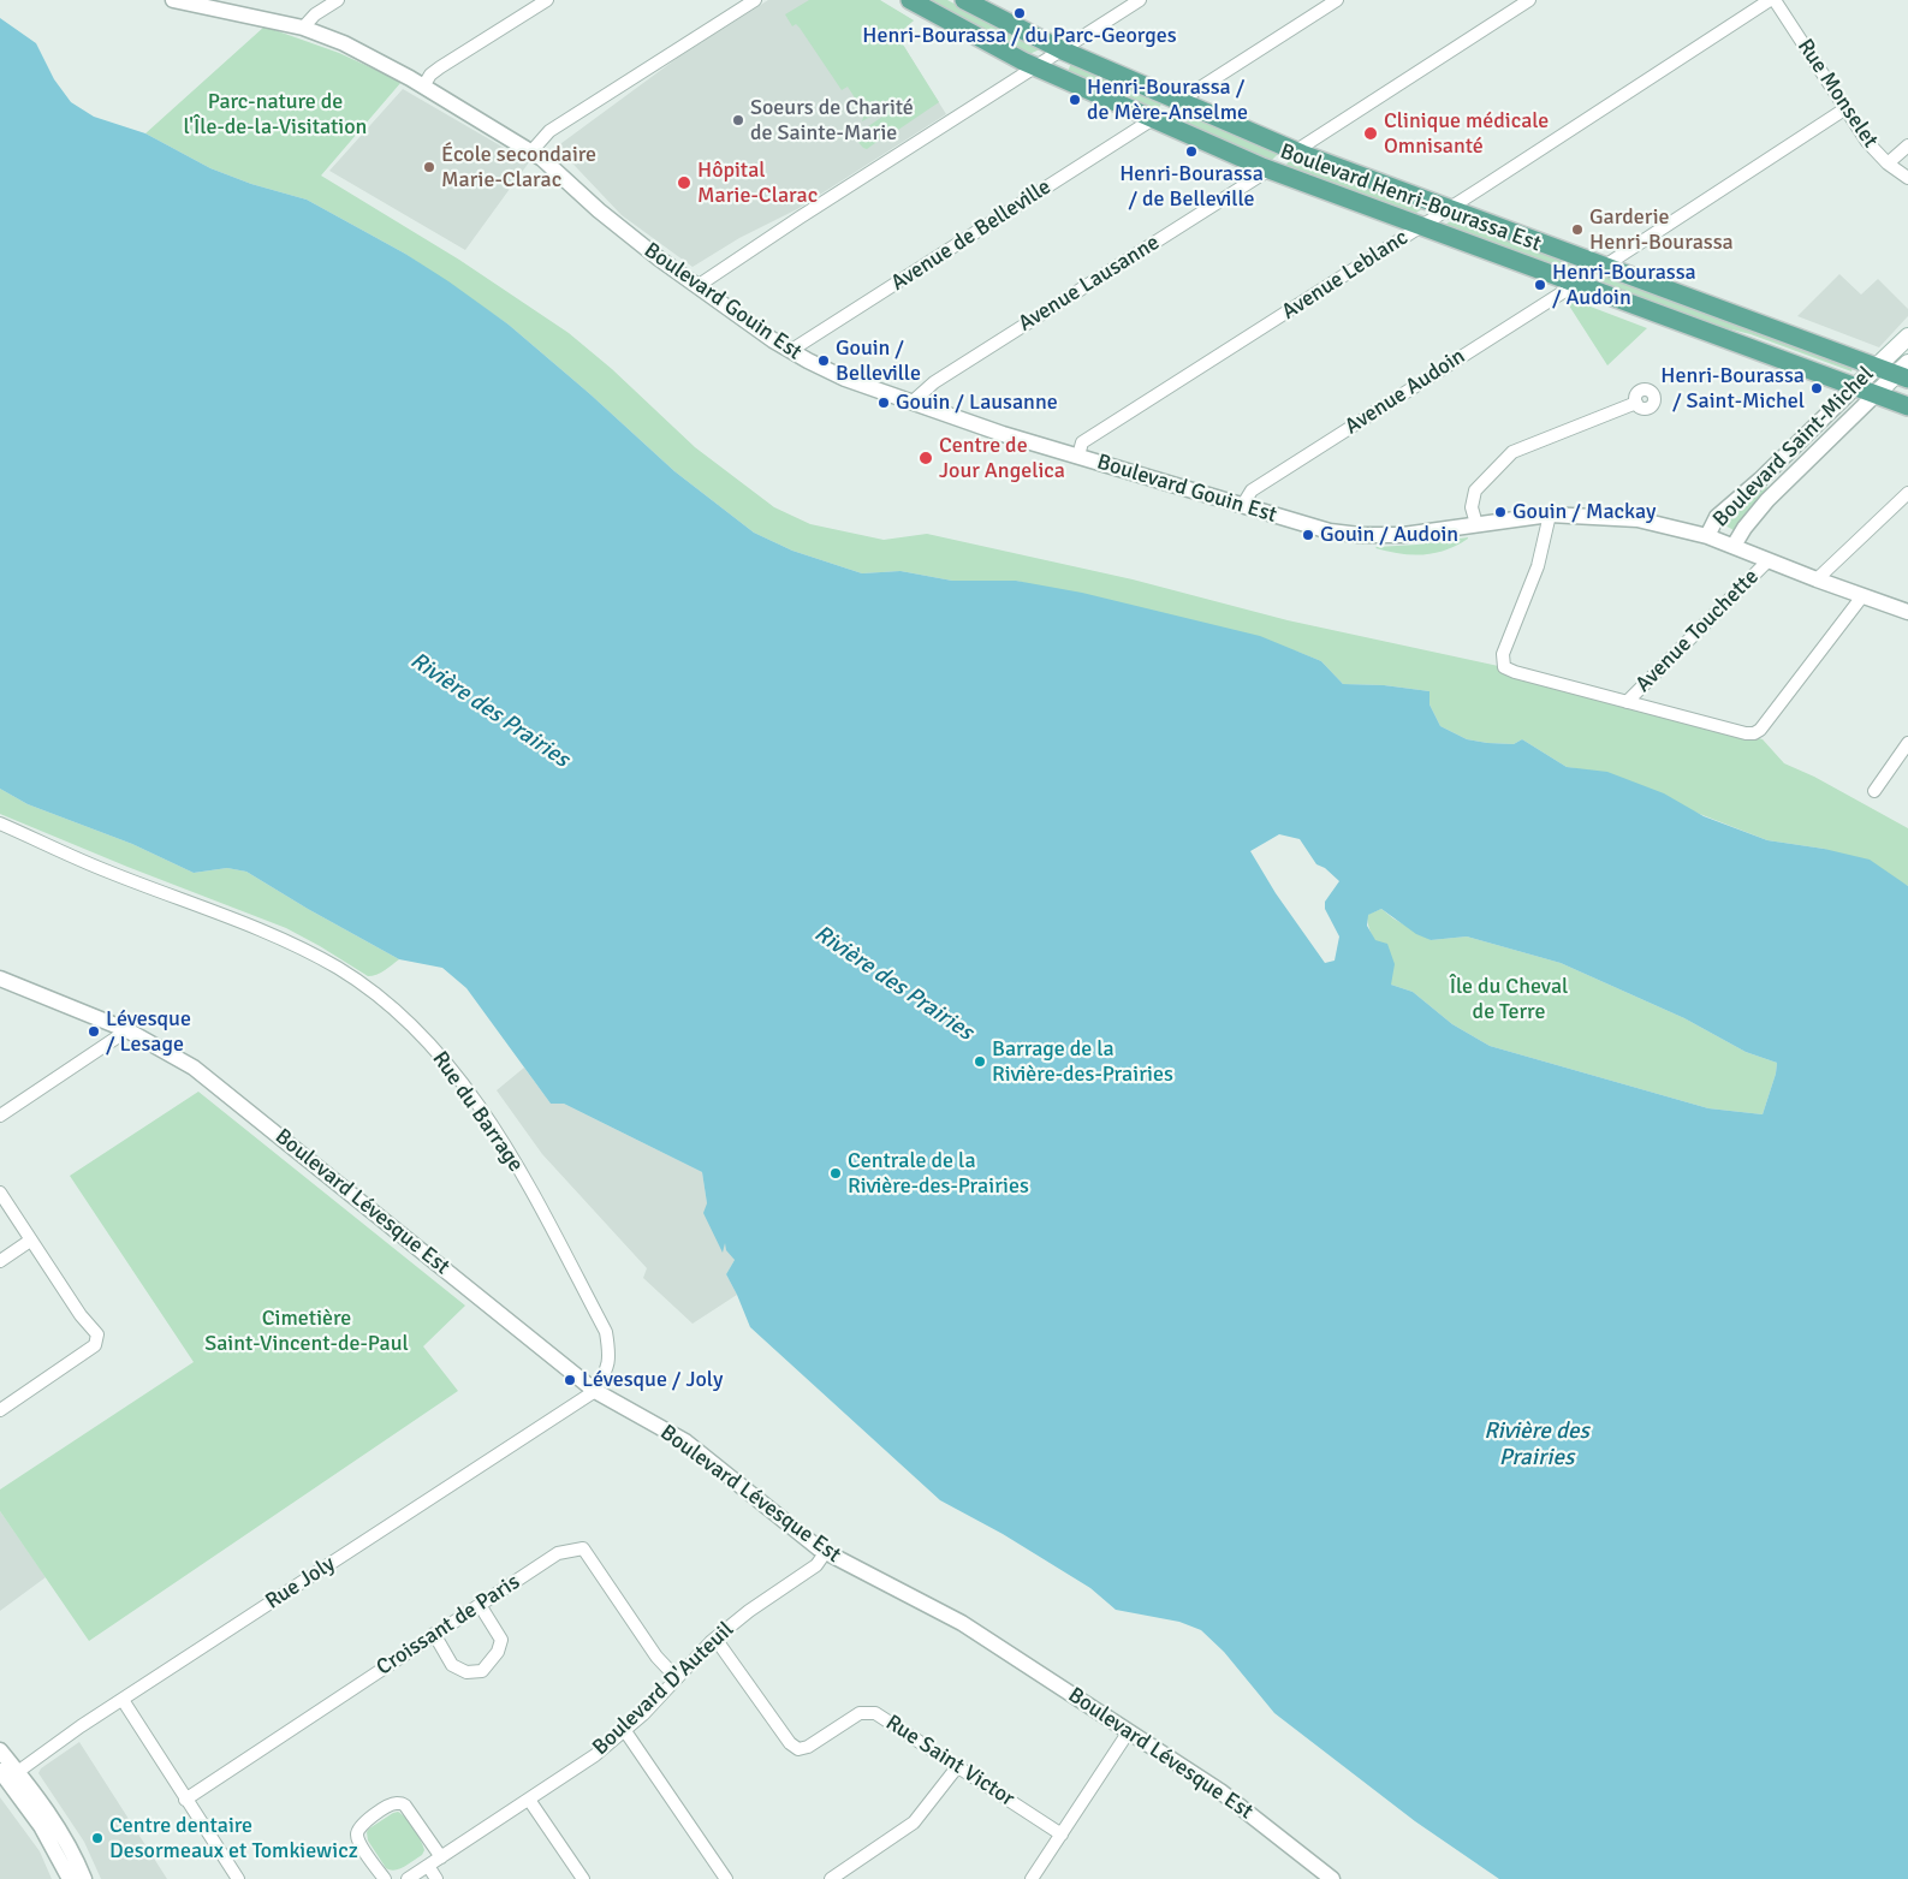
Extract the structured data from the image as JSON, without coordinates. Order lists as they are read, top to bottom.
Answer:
{
  "streets": {
    "main road": ["Boulevard Henri-Bourassa Est", "Boulevard Saint-Michel"],
    "street": [
      "Rue Monselet",
      "Avenue de Belleville",
      "Avenue Leblanc",
      "Avenue Lausanne",
      "Boulevard Gouin Est",
      "Avenue Audoin",
      "Avenue Touchette",
      "Rue du Barrage",
      "Boulevard Lévesque Est",
      "Rue Joly",
      "Croissant de Paris",
      "Boulevard D'Auteuil",
      "Rue Saint Victor"
    ]
  },
  "crossings": [
    ["Boulevard Henri-Bourassa Est", "Avenue de Belleville"],
    ["Boulevard Henri-Bourassa Est", "Avenue Leblanc"],
    ["Boulevard Henri-Bourassa Est", "Avenue Lausanne"],
    ["Boulevard Henri-Bourassa Est", "Avenue Audoin"],
    ["Boulevard Henri-Bourassa Est", "Boulevard Saint-Michel"],
    ["Avenue de Belleville", "Boulevard Gouin Est"],
    ["Avenue Leblanc", "Boulevard Gouin Est"],
    ["Avenue Lausanne", "Boulevard Gouin Est"],
    ["Boulevard Gouin Est", "Avenue Audoin"],
    ["Boulevard Gouin Est", "Boulevard Saint-Michel"],
    ["Boulevard Gouin Est", "Avenue Touchette"],
    ["Rue du Barrage", "Boulevard Lévesque Est"],
    ["Rue du Barrage", "Rue Joly"],
    ["Boulevard Lévesque Est", "Rue Joly"],
    ["Boulevard Lévesque Est", "Boulevard D'Auteuil"],
    ["Croissant de Paris", "Boulevard D'Auteuil"],
    ["Boulevard D'Auteuil", "Rue Saint Victor"]
  ],
  "water": ["Rivière des Prairies"],
  "parks": ["Parc-nature de l'Île-de-la-Visitation", "Île du Cheval de Terre", "Cimetière Saint-Vincent-de-Paul"],
  "places": [
    "Henri-Bourassa / du Parc-Georges",
    "Henri-Bourassa / de Mère-Anselme",
    "Soeurs de Charité de Sainte-Marie",
    "Clinique médicale Omnisanté",
    "Henri-Bourassa / de Belleville",
    "École secondaire Marie-Clarac",
    "Hôpital Marie-Clarac",
    "Garderie Henri-Bourassa",
    "Henri-Bourassa / Audoin",
    "Gouin / Belleville",
    "Henri-Bourassa / Saint-Michel",
    "Gouin / Lausanne",
    "Centre de Jour Angelica",
    "Gouin / Mackay",
    "Gouin / Audoin",
    "Lévesque / Lesage",
    "Barrage de la Rivière-des-Prairies",
    "Centrale de la Rivière-des-Prairies",
    "Lévesque / Joly",
    "Centre dentaire Desormeaux et Tomkiewicz"
  ]
}
